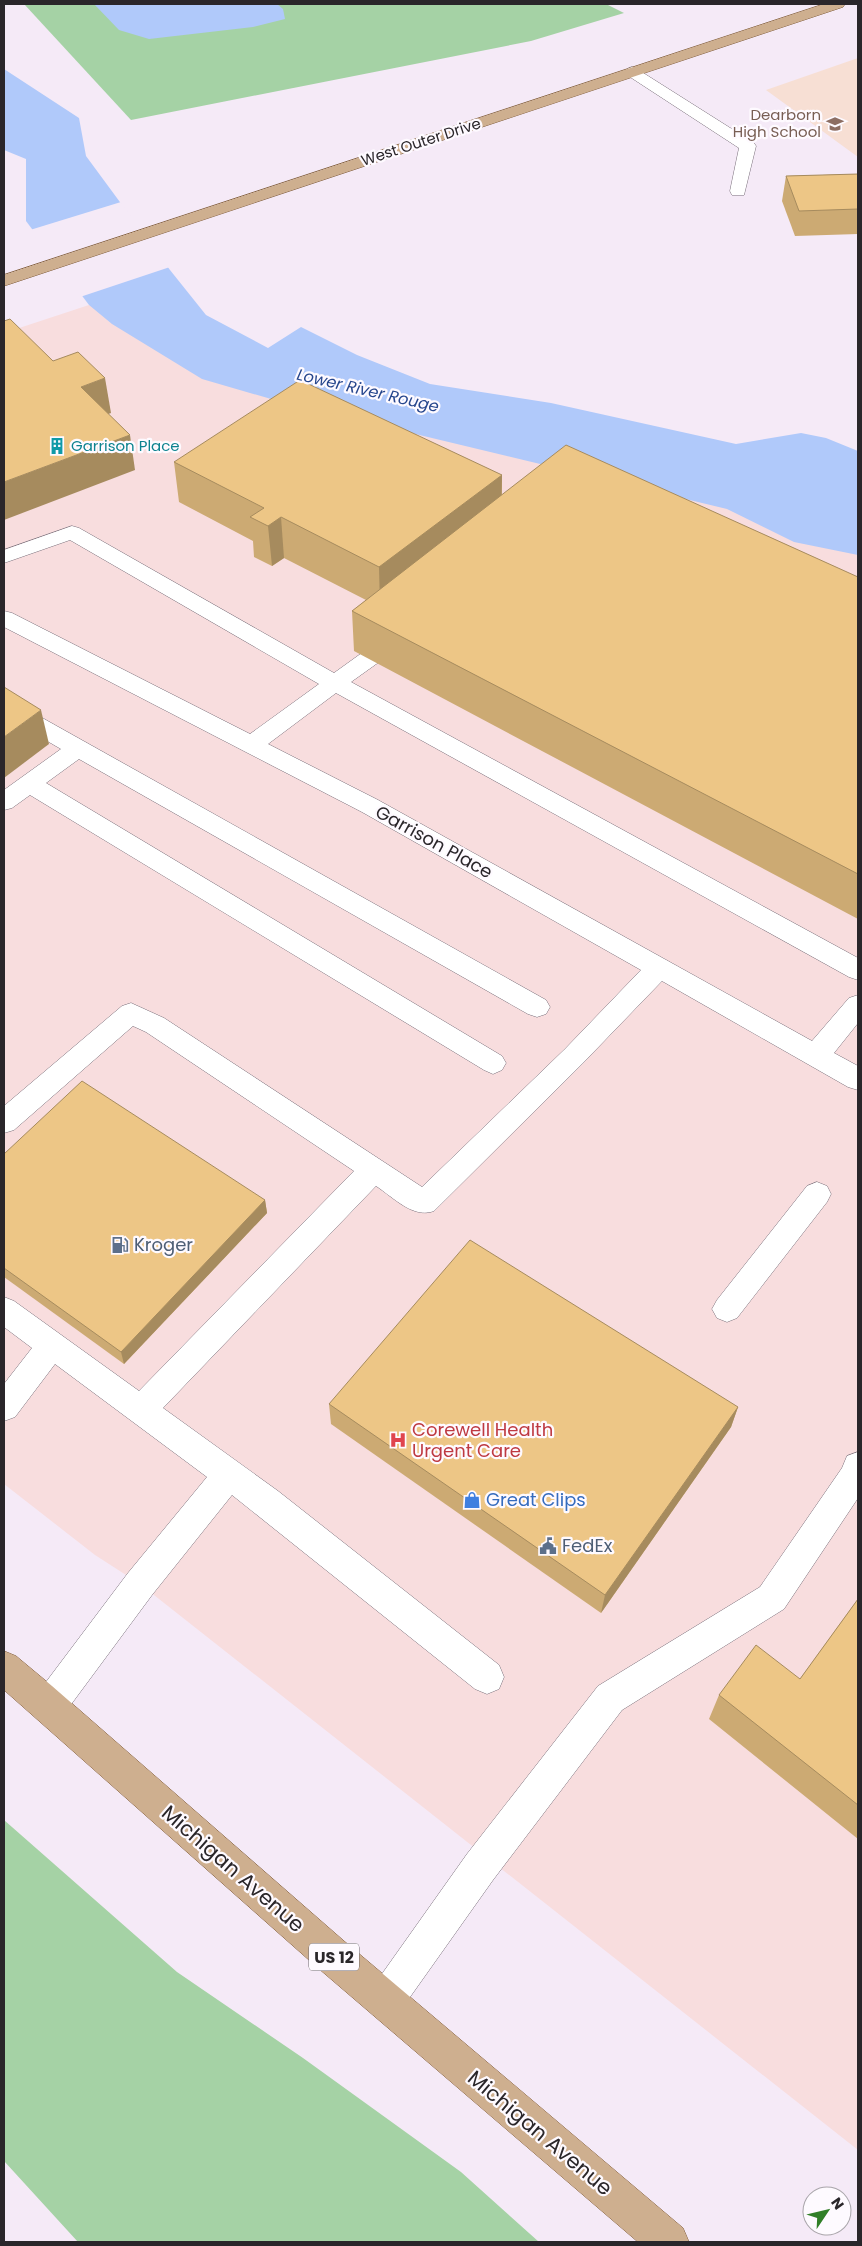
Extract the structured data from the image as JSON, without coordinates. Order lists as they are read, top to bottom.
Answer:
{
  "streets": {
    "main road": ["West Outer Drive", "Michigan Avenue", "US 12"],
    "street": ["Garrison Place"]
  },
  "water": ["Lower River Rouge"],
  "places": {
    "school or university": ["Dearborn High School"],
    "building": ["Garrison Place"],
    "fuel station": ["Kroger"],
    "hospital": ["Corewell Health Urgent Care"],
    "shop": ["Great Clips"],
    "public building": ["FedEx"]
  },
  "north": "top right"
}
